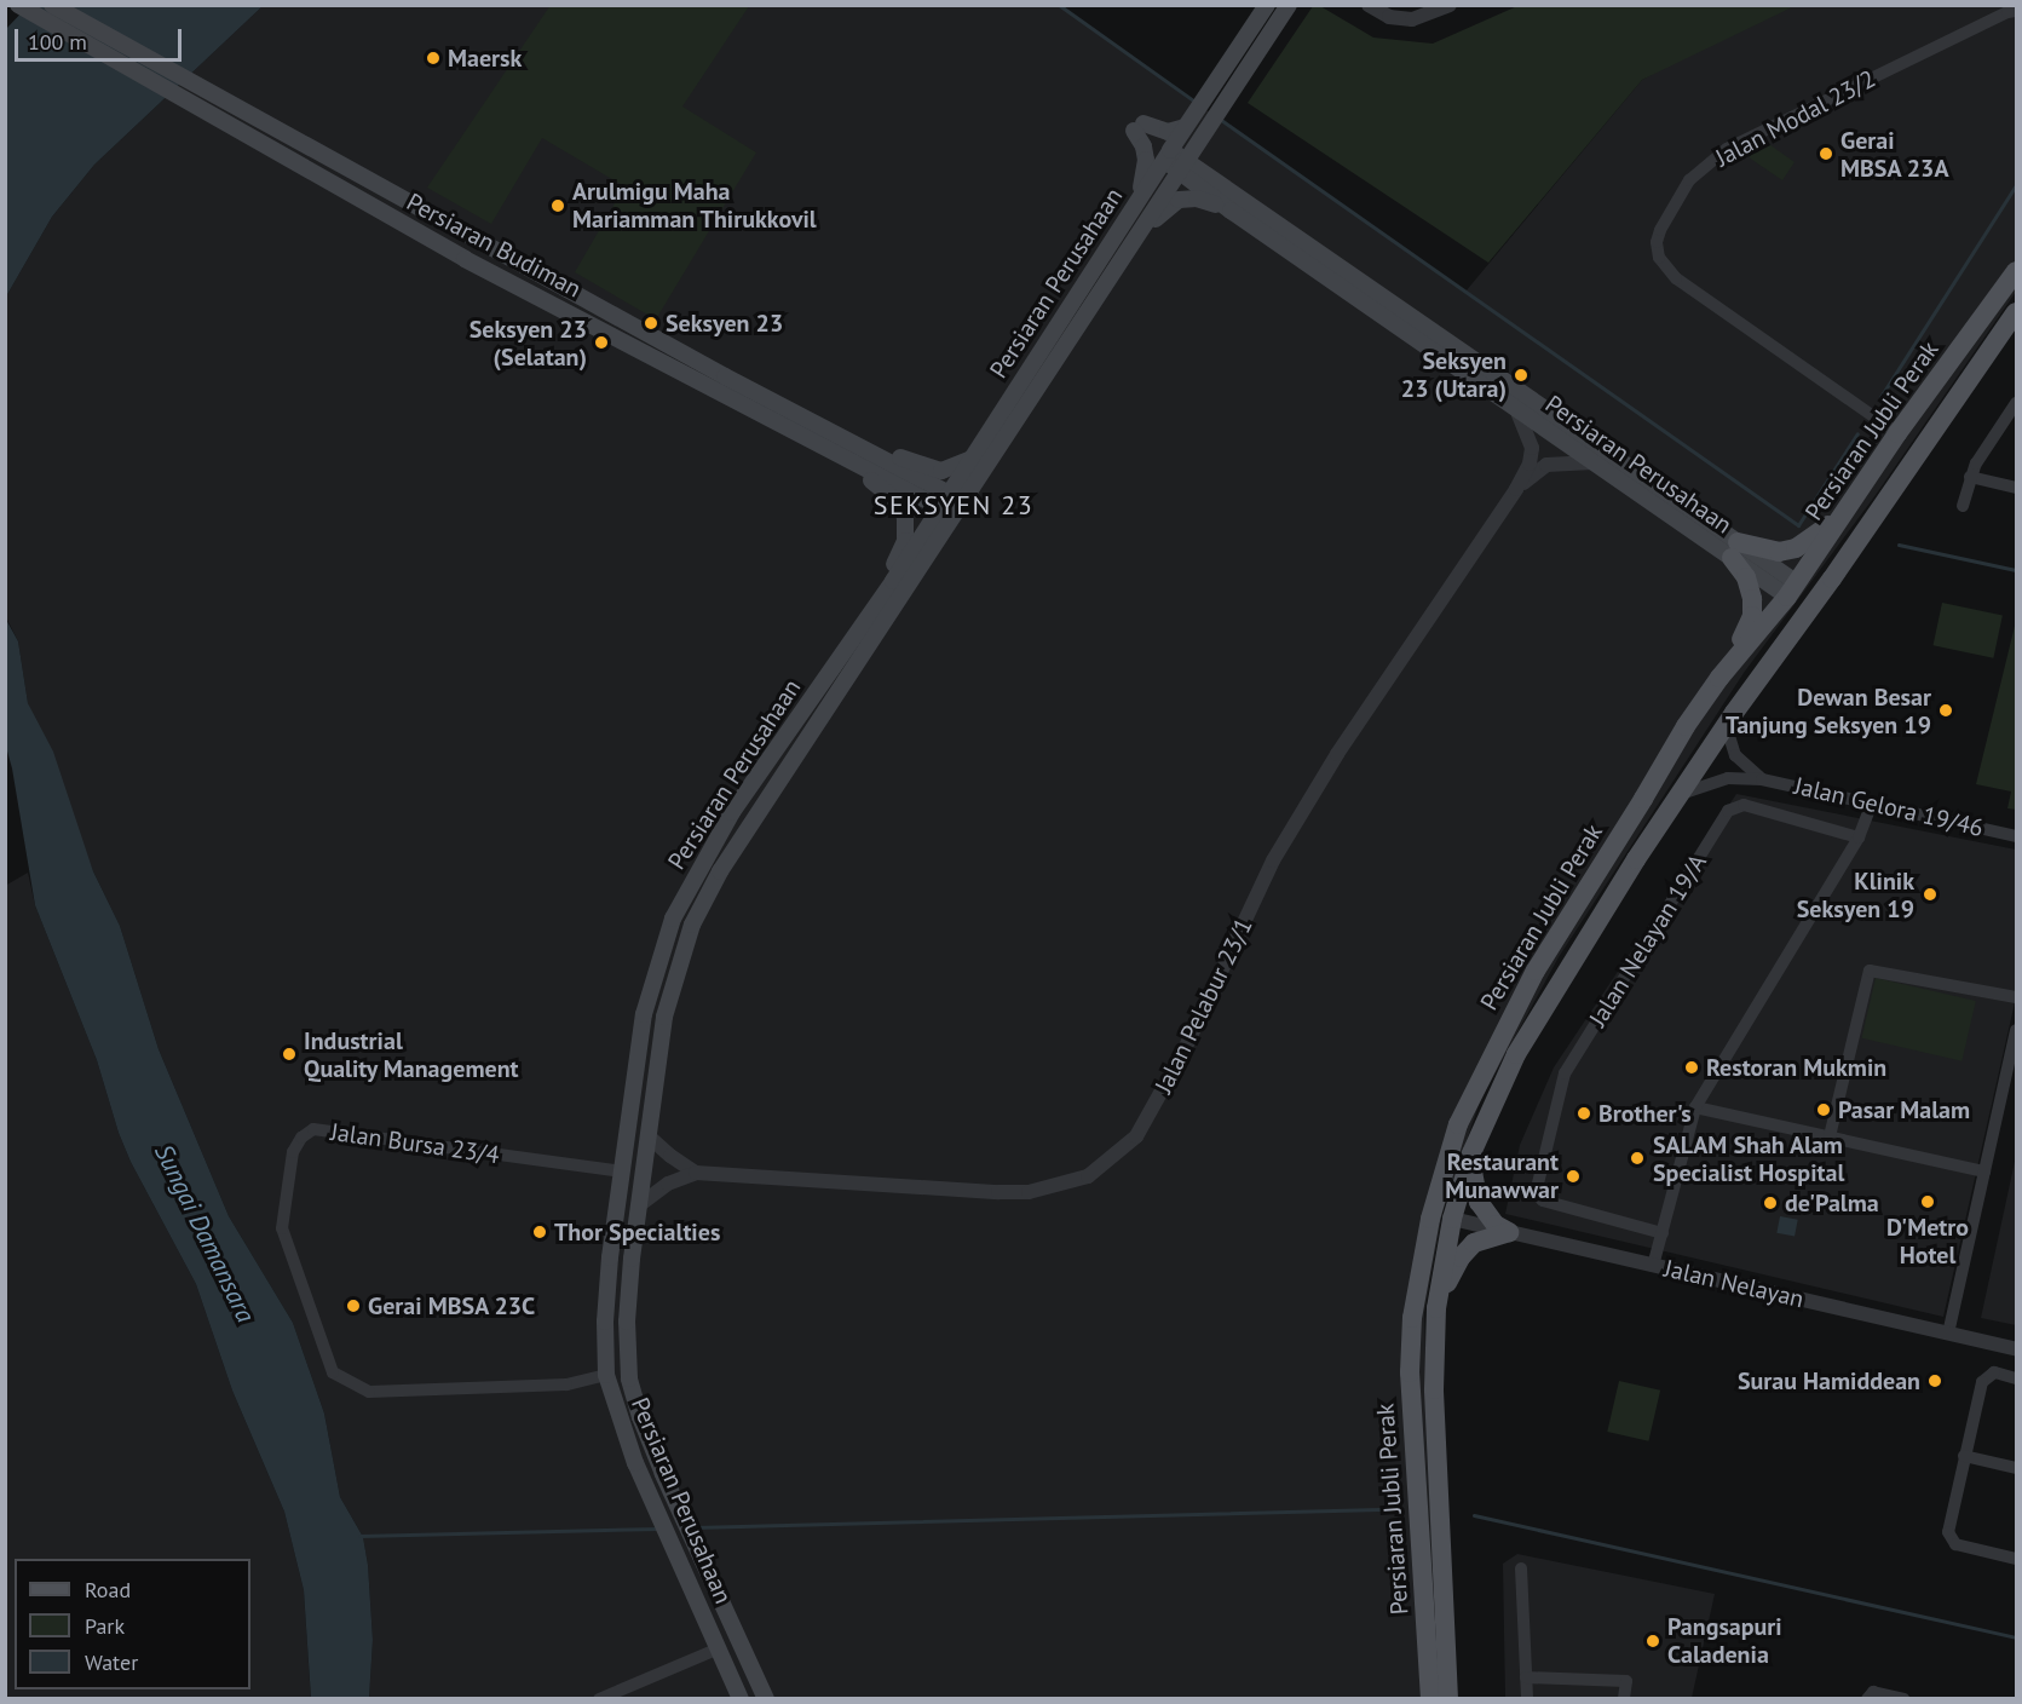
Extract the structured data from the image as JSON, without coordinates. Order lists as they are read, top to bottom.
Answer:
{
  "streets": {
    "main road": ["Persiaran Budiman", "Persiaran Perusahaan", "Persiaran Jubli Perak"],
    "street": [
      "Jalan Modal 23/2",
      "Jalan Gelora 19/46",
      "Jalan Nelayan 19/A",
      "Jalan Pelabur 23/1",
      "Jalan Bursa 23/4",
      "Jalan Nelayan"
    ]
  },
  "crossings": [
    ["Jalan Modal 23/2", "Persiaran Jubli Perak"],
    ["Persiaran Budiman", "Persiaran Perusahaan"],
    ["Persiaran Perusahaan", "Persiaran Jubli Perak"],
    ["Persiaran Perusahaan", "Jalan Pelabur 23/1"],
    ["Persiaran Perusahaan", "Jalan Bursa 23/4"],
    ["Persiaran Jubli Perak", "Jalan Gelora 19/46"],
    ["Persiaran Jubli Perak", "Jalan Nelayan"]
  ],
  "districts": ["SEKSYEN 23"],
  "water": ["Sungai Damansara"],
  "places": [
    "Maersk",
    "Gerai MBSA 23A",
    "Arulmigu Maha Mariamman Thirukkovil",
    "Seksyen 23",
    "Seksyen 23 (Selatan)",
    "Seksyen 23 (Utara)",
    "Dewan Besar Tanjung Seksyen 19",
    "Klinik Seksyen 19",
    "Industrial Quality Management",
    "Restoran Mukmin",
    "Pasar Malam",
    "Brother's",
    "SALAM Shah Alam Specialist Hospital",
    "Restaurant Munawwar",
    "D'Metro Hotel",
    "de'Palma",
    "Thor Specialties",
    "Gerai MBSA 23C",
    "Surau Hamiddean",
    "Pangsapuri Caladenia"
  ],
  "legend": ["Road", "Park", "Water"],
  "scale_bar": "100 m"
}
